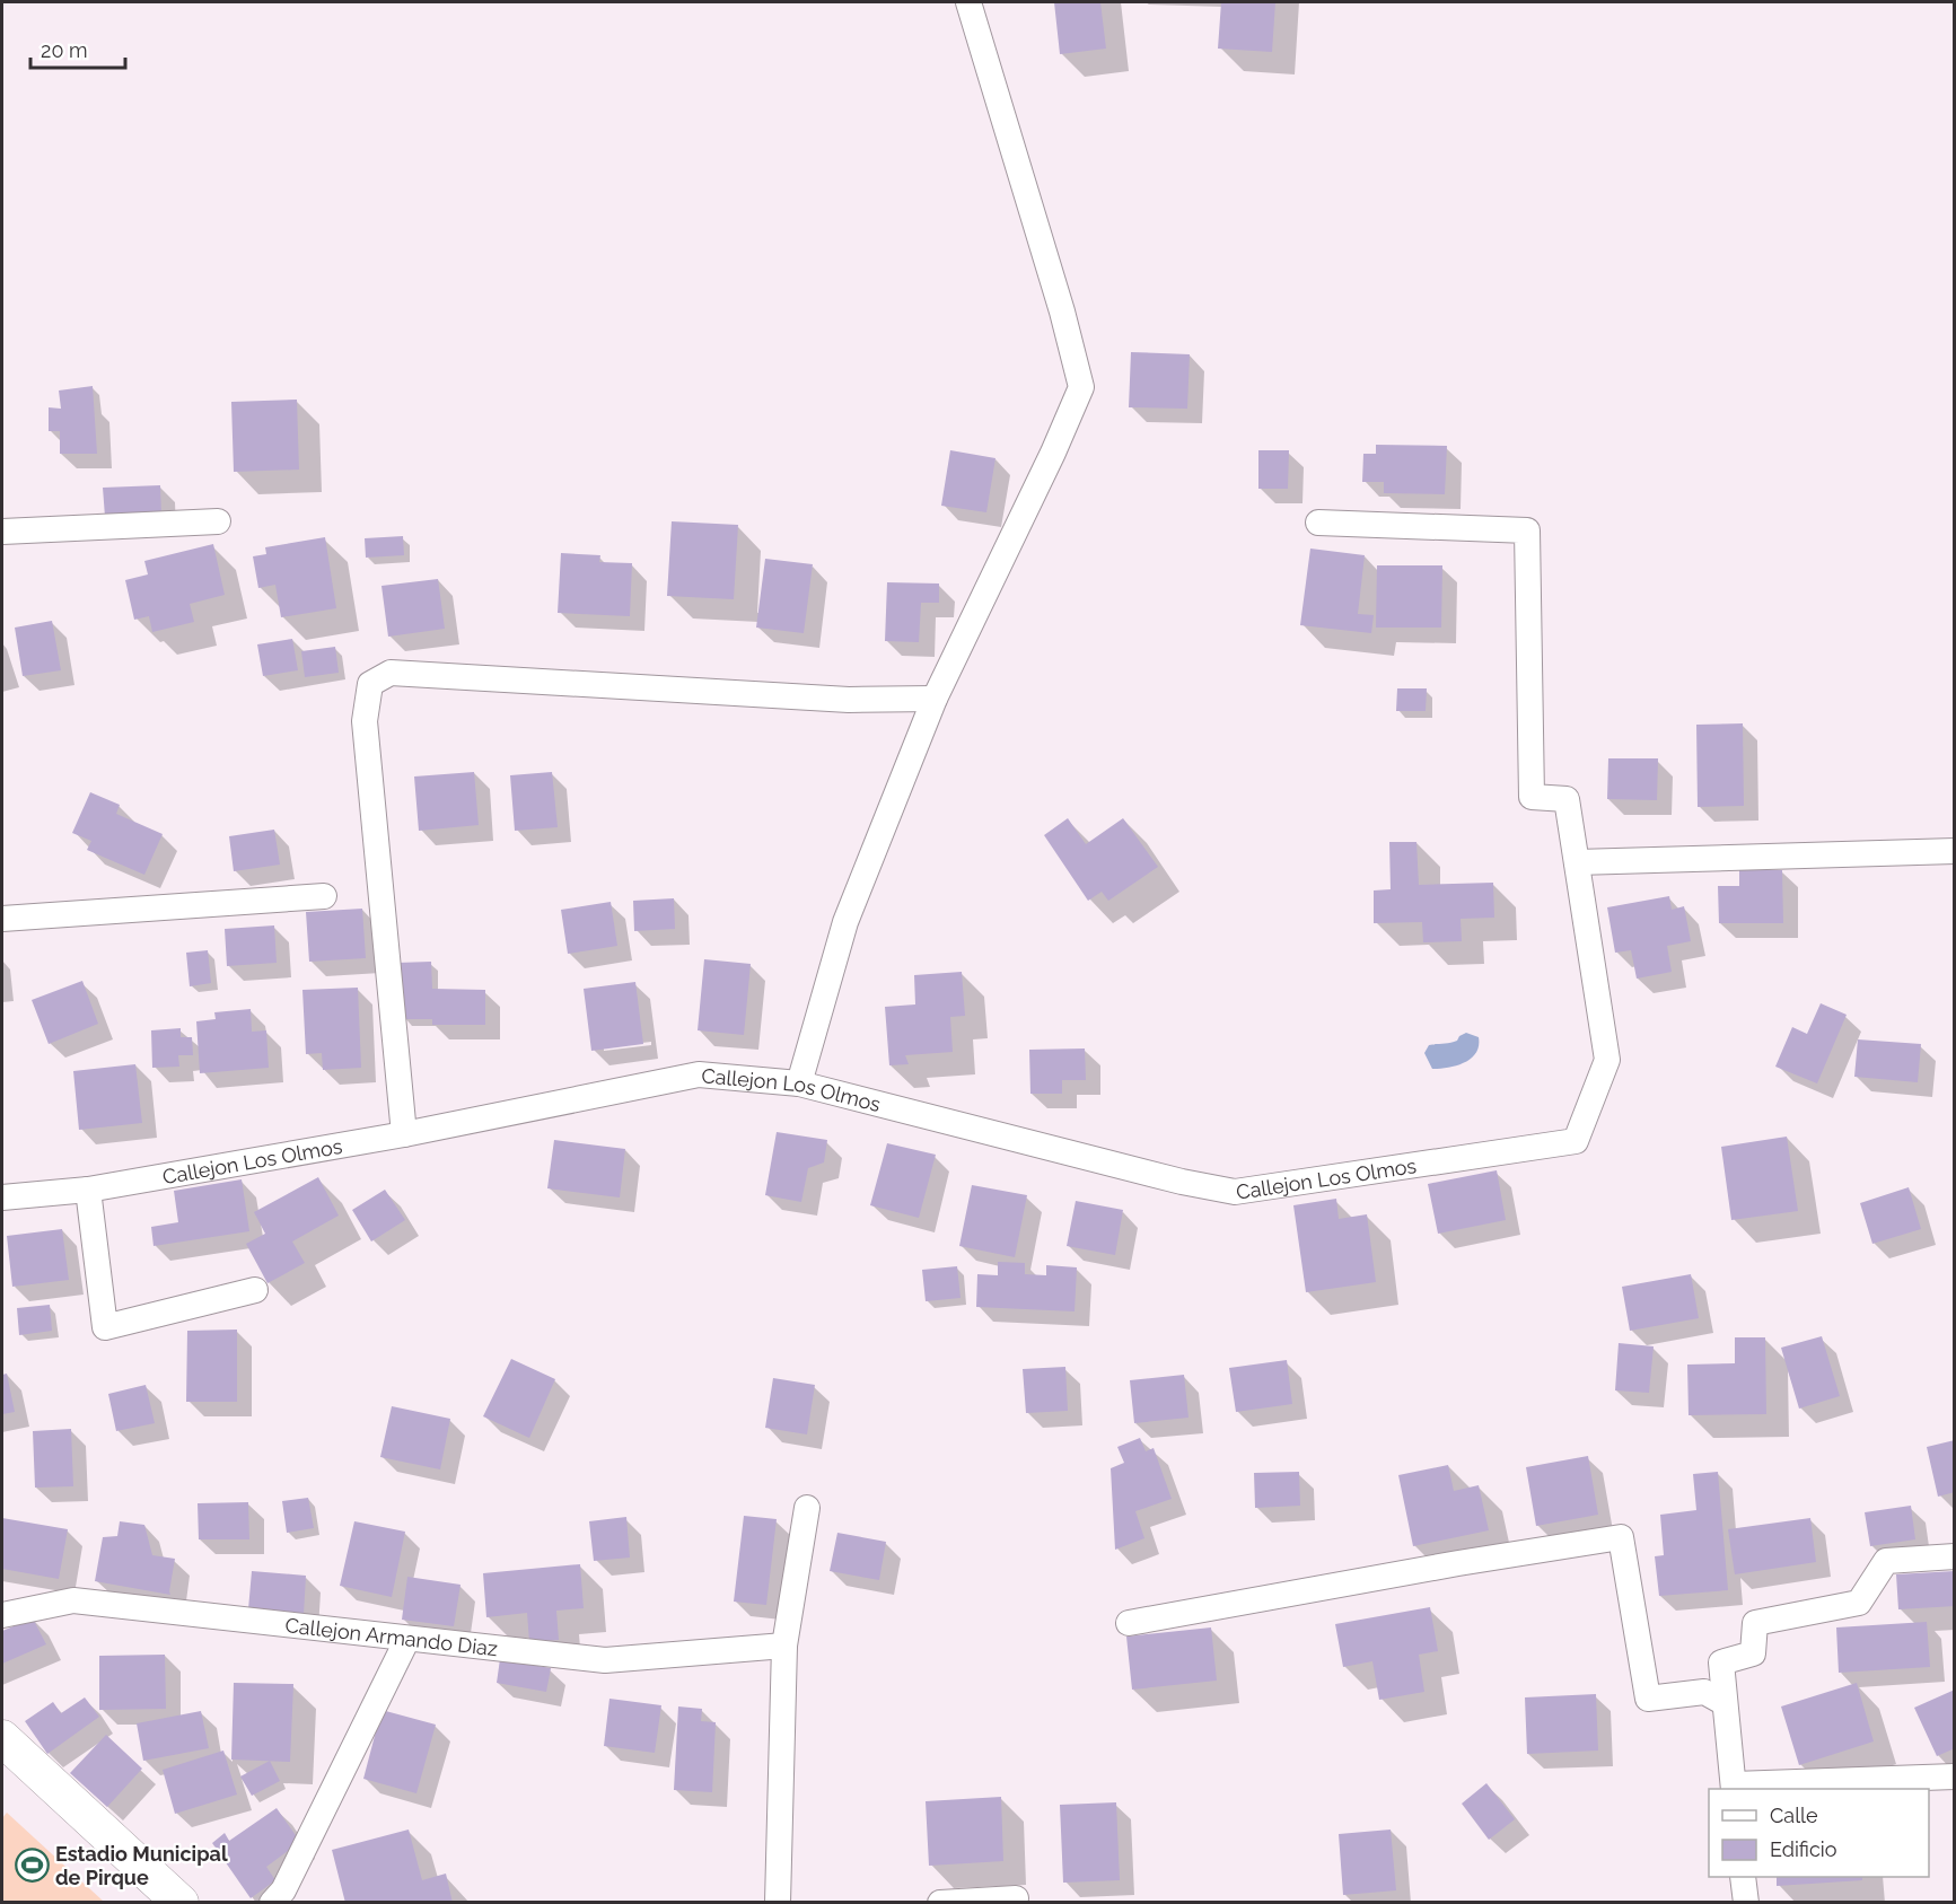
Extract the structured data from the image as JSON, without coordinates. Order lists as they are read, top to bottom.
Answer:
{
  "streets": {
    "street": ["Callejon Los Olmos", "Callejon Armando Diaz"]
  },
  "places": {
    "sports": ["Estadio Municipal de Pirque"]
  },
  "legend": ["Calle", "Edificio"],
  "scale_bar": "20 m"
}
